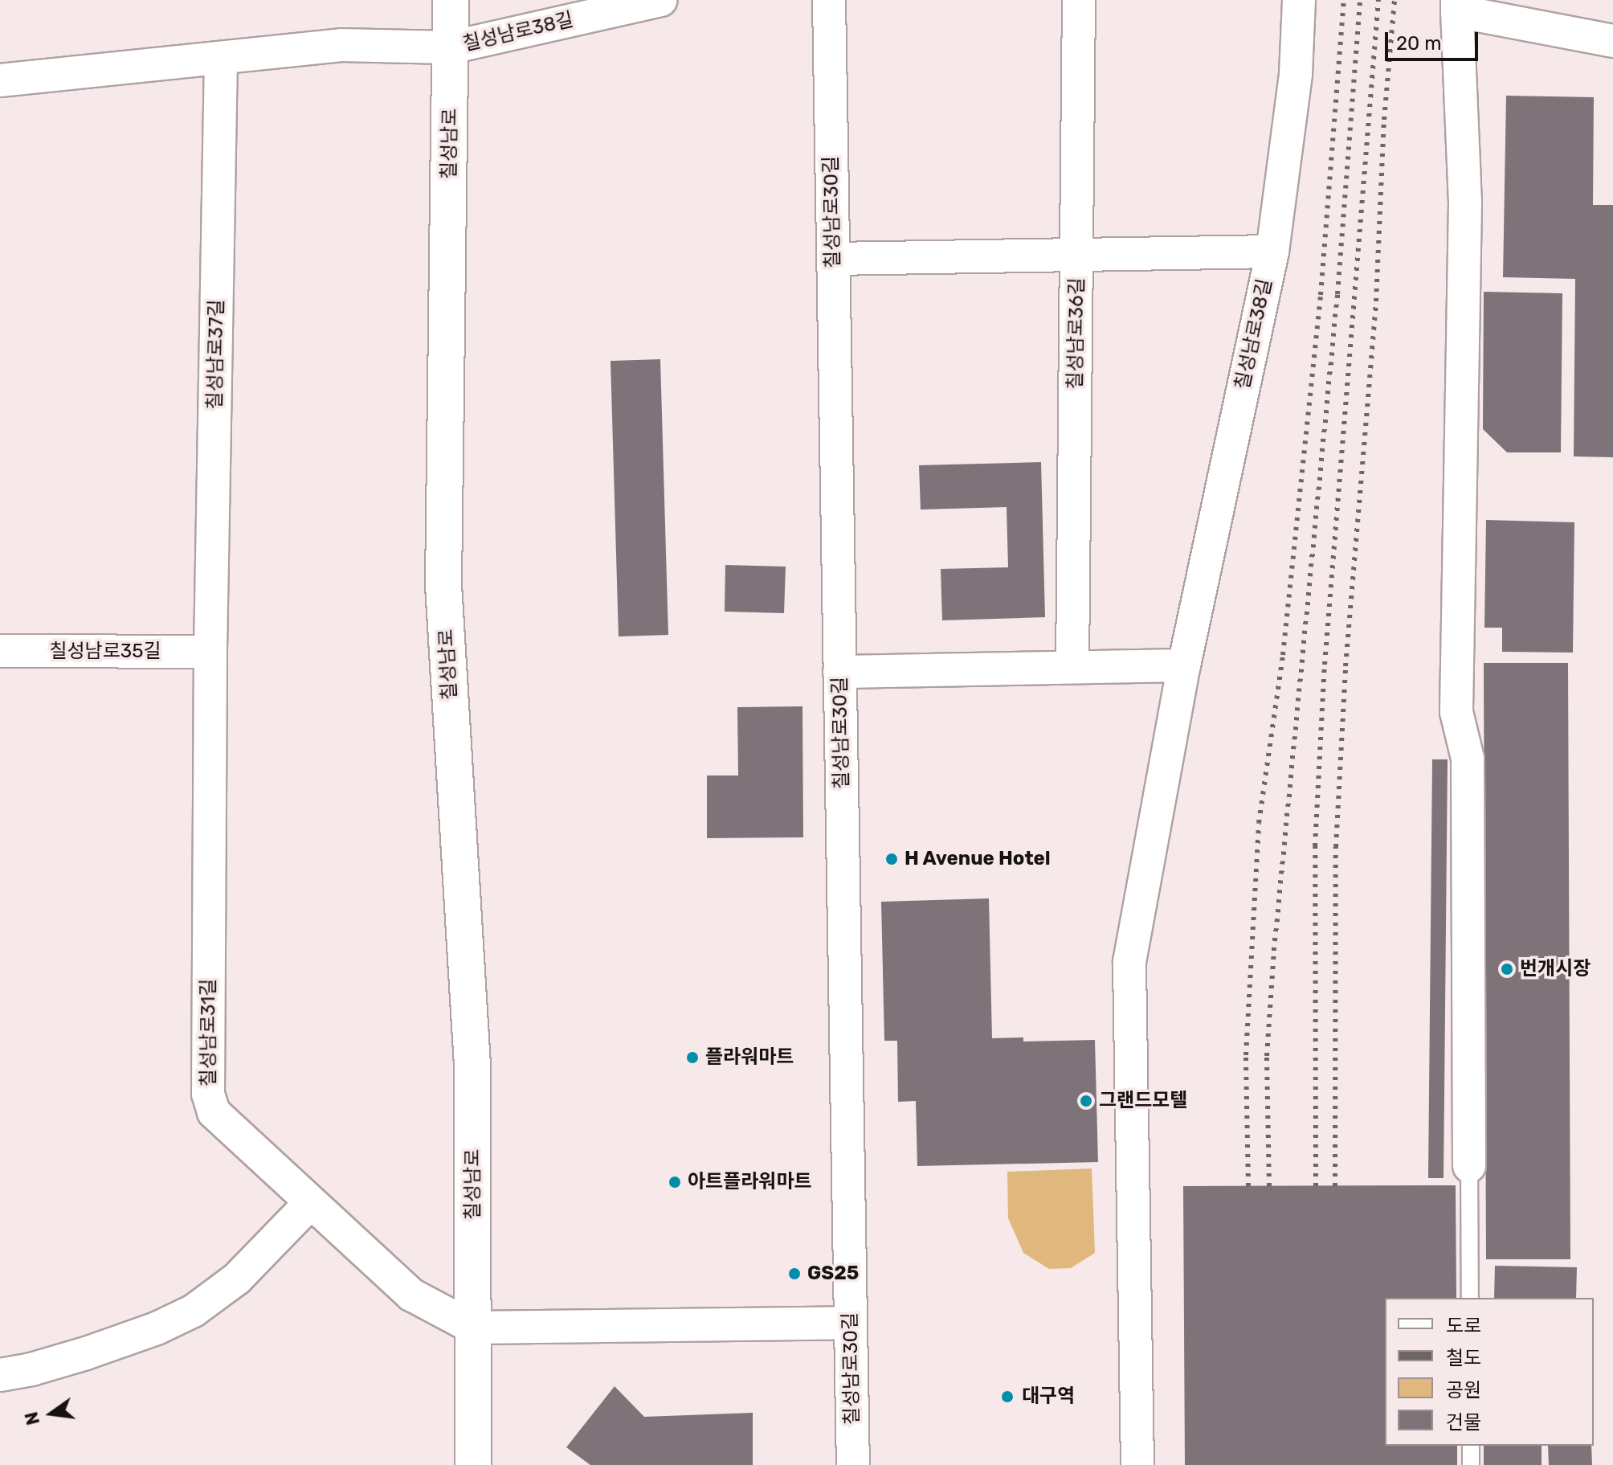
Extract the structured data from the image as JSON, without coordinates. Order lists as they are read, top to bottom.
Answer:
{
  "streets": {
    "street": [
      "칠성남로38길",
      "칠성남로",
      "칠성남로30길",
      "칠성남로36길",
      "칠성남로37길",
      "칠성남로35길",
      "칠성남로31길"
    ]
  },
  "crossings": [
    ["칠성남로38길", "칠성남로"],
    ["칠성남로", "칠성남로31길"],
    ["칠성남로37길", "칠성남로35길"],
    ["칠성남로37길", "칠성남로31길"],
    ["칠성남로35길", "칠성남로31길"]
  ],
  "places": [
    "H Avenue Hotel",
    "번개시장",
    "플라워마트",
    "그랜드모텔",
    "아트플라워마트",
    "GS25",
    "대구역"
  ],
  "legend": [
    "도로",
    "철도",
    "공원",
    "건물"
  ],
  "scale_bar": "20 m",
  "north": "left"
}
